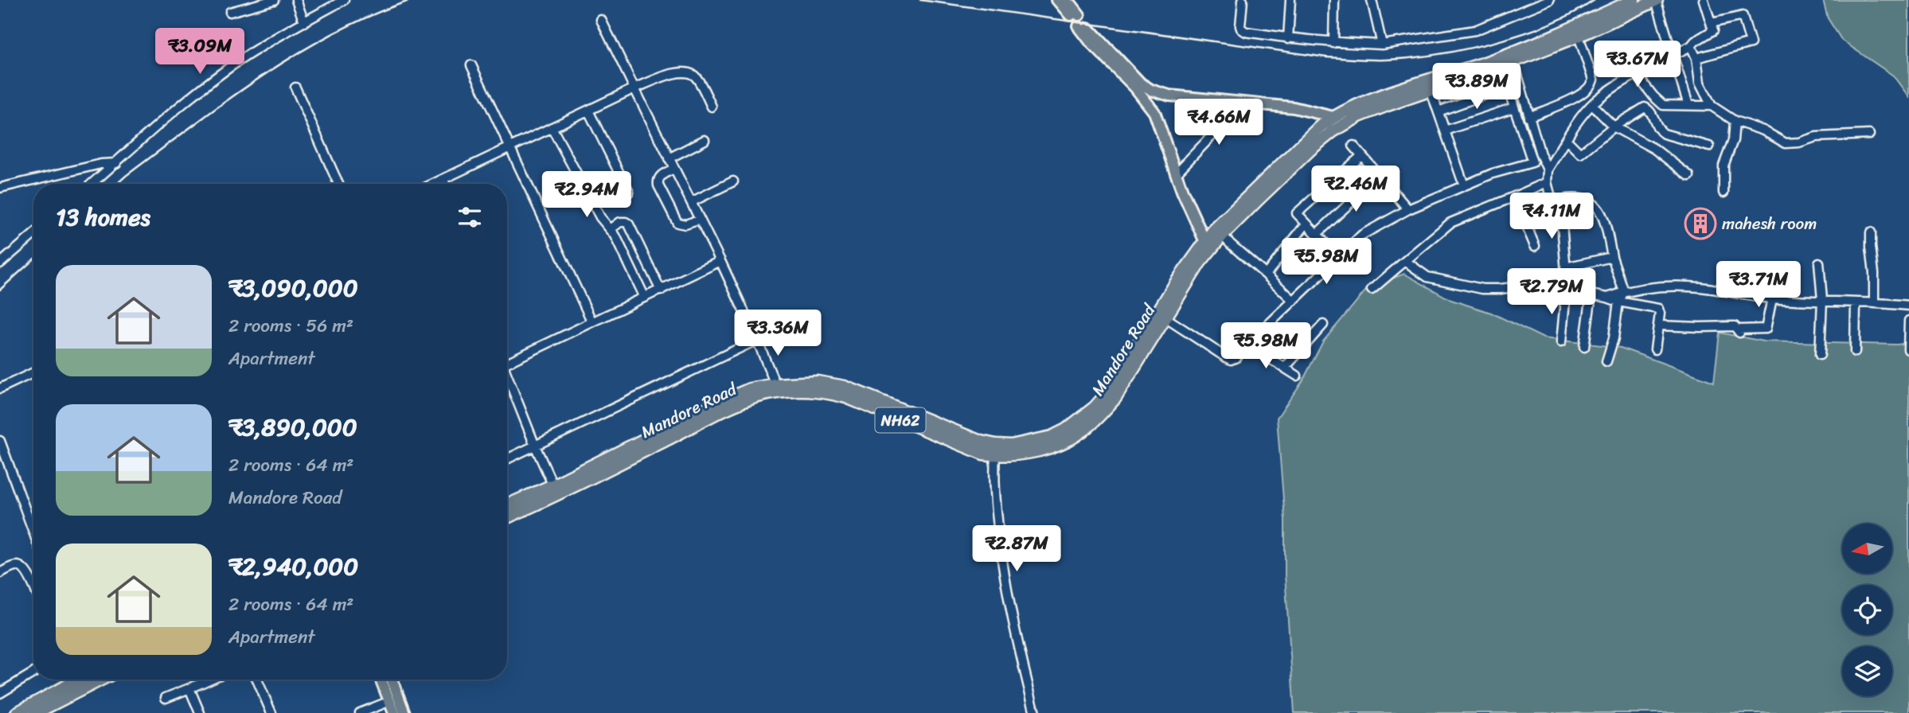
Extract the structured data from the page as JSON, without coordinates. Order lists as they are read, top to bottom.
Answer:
{
  "streets": {
    "highway": ["Mandore Road", "NH62"]
  },
  "places": {
    "building": ["mahesh room"]
  },
  "north": "left",
  "page": {
    "price": [
      "₹3.09M",
      "₹3.67M",
      "₹3.89M",
      "₹4.66M",
      "₹2.46M",
      "₹2.94M",
      "₹4.11M",
      "₹5.98M",
      "₹3.71M",
      "₹2.79M",
      "₹3.36M",
      "₹5.98M",
      "₹2.87M"
    ],
    "heading": "13 homes",
    "list": [
      {
        "name": "₹3,090,000",
        "note": "2 rooms · 56 m² · Apartment"
      },
      {
        "name": "₹3,890,000",
        "note": "2 rooms · 64 m² · Mandore Road"
      },
      {
        "name": "₹2,940,000",
        "note": "2 rooms · 64 m² · Apartment"
      }
    ]
  }
}
